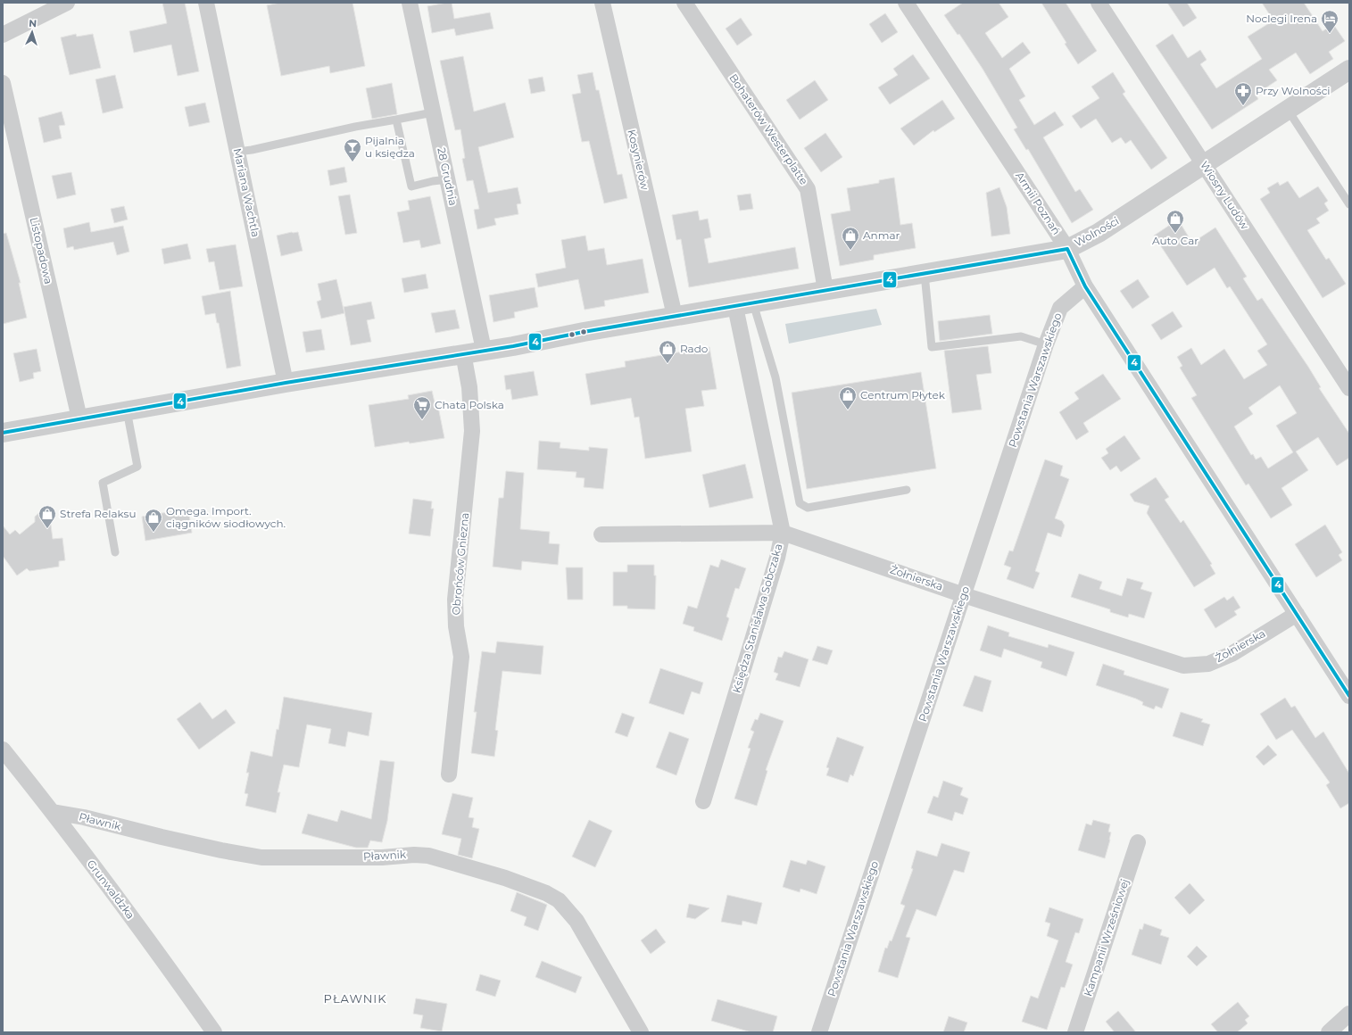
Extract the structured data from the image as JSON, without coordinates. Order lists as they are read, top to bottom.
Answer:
{
  "streets": {
    "street": [
      "Bohaterów Westerplatte",
      "Kosynierów",
      "28 Grudnia",
      "Mariana Wachtla",
      "Wiosny Ludów",
      "Armii Poznań",
      "Wolności",
      "Listopadowa",
      "Powstania Warszawskiego",
      "Obrońców Gniezna",
      "Żołnierska",
      "Księdza Stanisława Sobczaka",
      "Pławnik",
      "Grunwaldzka",
      "Kampanii Wrześniowej"
    ]
  },
  "crossings": [
    ["Bohaterów Westerplatte", "Wolności"],
    ["Kosynierów", "Wolności"],
    ["28 Grudnia", "Wolności"],
    ["Mariana Wachtla", "Wolności"],
    ["Wiosny Ludów", "Wolności"],
    ["Armii Poznań", "Wolności"],
    ["Armii Poznań", "Powstania Warszawskiego"],
    ["Armii Poznań", "Żołnierska"],
    ["Wolności", "Listopadowa"],
    ["Wolności", "Obrońców Gniezna"],
    ["Wolności", "Księdza Stanisława Sobczaka"],
    ["Powstania Warszawskiego", "Żołnierska"],
    ["Żołnierska", "Księdza Stanisława Sobczaka"],
    ["Pławnik", "Grunwaldzka"]
  ],
  "districts": ["PŁAWNIK"],
  "places": {
    "hotel": ["Noclegi Irena"],
    "pharmacy": ["Przy Wolności"],
    "bar": ["Pijalnia u księdza"],
    "shop": [
      "Auto Car",
      "Anmar",
      "Rado",
      "Centrum Płytek",
      "Strefa Relaksu",
      "Omega. Import. ciągników siodłowych."
    ],
    "supermarket": ["Chata Polska"]
  },
  "lines": ["transit line 4"],
  "north": "top"
}
